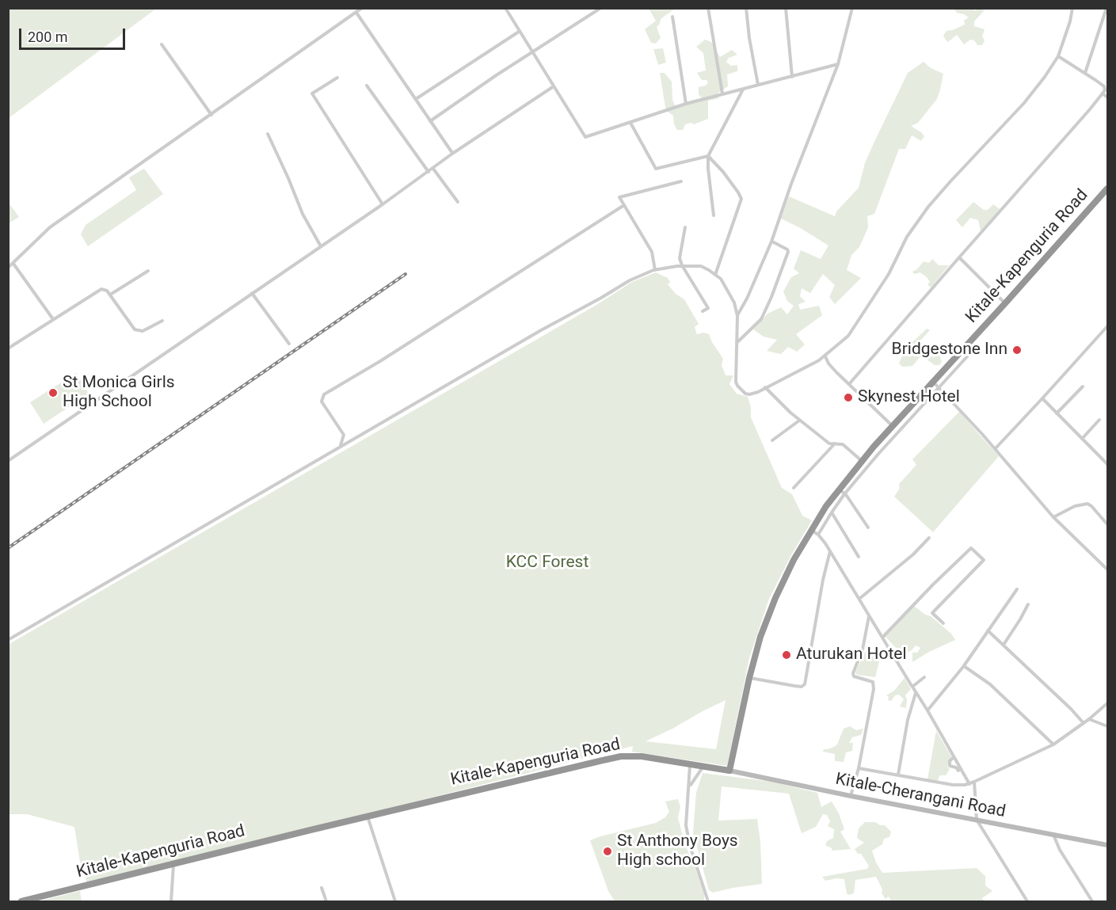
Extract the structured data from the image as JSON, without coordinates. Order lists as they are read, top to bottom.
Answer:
{
  "streets": {
    "highway": ["Kitale-Kapenguria Road"],
    "main road": ["Kitale-Cherangani Road"]
  },
  "crossings": [
    ["Kitale-Kapenguria Road", "Kitale-Cherangani Road"]
  ],
  "parks": ["KCC Forest"],
  "places": [
    "Bridgestone Inn",
    "St Monica Girls High School",
    "Skynest Hotel",
    "Aturukan Hotel",
    "St Anthony Boys High school"
  ],
  "scale_bar": "200 m"
}
